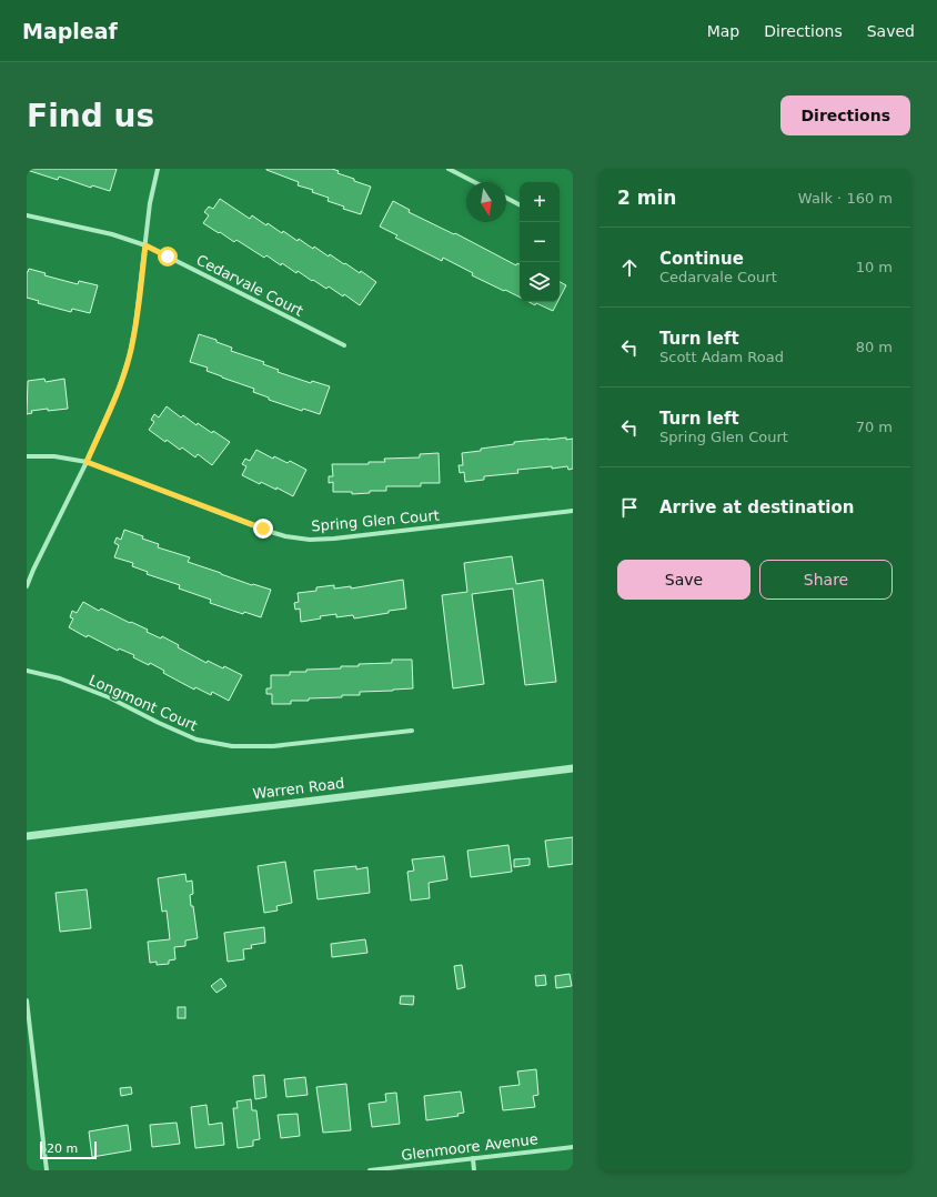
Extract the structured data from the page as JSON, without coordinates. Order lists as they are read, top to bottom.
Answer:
{
  "streets": {
    "street": [
      "Cedarvale Court",
      "Spring Glen Court",
      "Longmont Court",
      "Warren Road",
      "Glenmoore Avenue"
    ]
  },
  "scale_bar": "20 m",
  "north": "bottom",
  "page": {
    "header": "Mapleaf",
    "nav": ["Map", "Directions", "Saved"],
    "buttons": [
      "Directions",
      ["Save", "Share"]
    ],
    "title": "Find us",
    "heading": ["2 min", "Walk · 160 m"],
    "map_buttons": ["+", "−"],
    "list": [
      ["Continue", "Cedarvale Court", "10 m"],
      ["Turn left", "Scott Adam Road", "80 m"],
      ["Turn left", "Spring Glen Court", "70 m"],
      "Arrive at destination"
    ],
    "scale": "20 m"
  }
}
